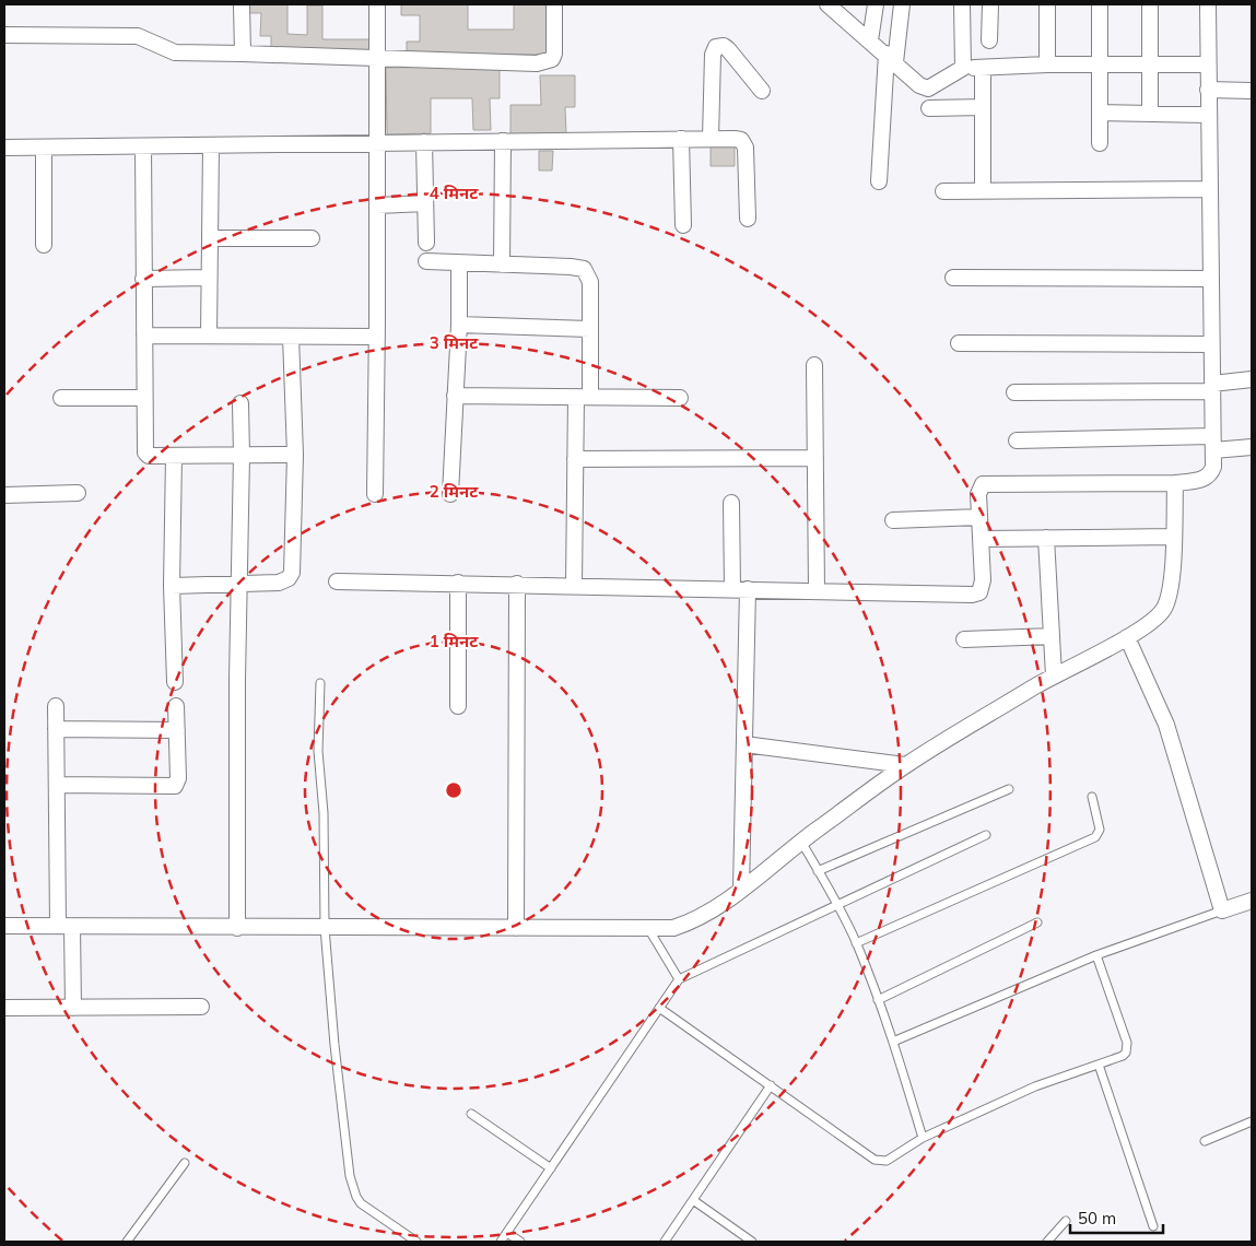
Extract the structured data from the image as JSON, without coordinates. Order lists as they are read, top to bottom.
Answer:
{
  "scale_bar": "50 m",
  "rings": [
    "4 मिनट",
    "3 मिनट",
    "2 मिनट",
    "1 मिनट"
  ]
}
